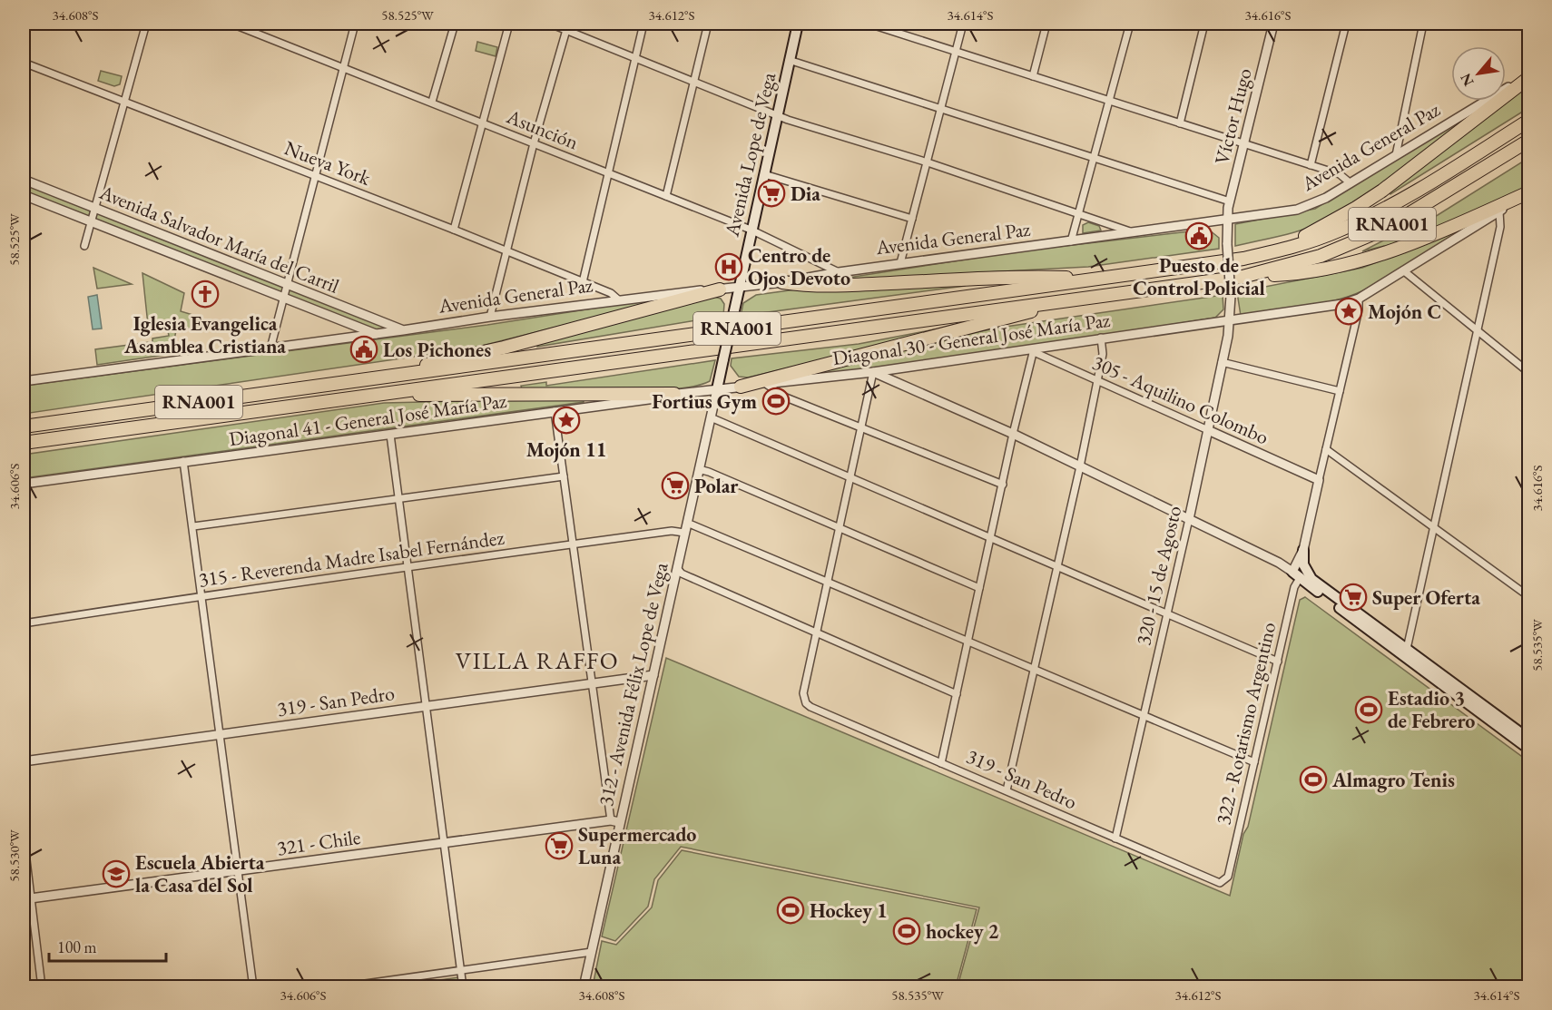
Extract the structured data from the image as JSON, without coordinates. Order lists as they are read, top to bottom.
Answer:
{
  "streets": {
    "highway": ["RNA001"],
    "main road": ["Avenida Lope de Vega"],
    "street": [
      "Víctor Hugo",
      "Asunción",
      "Avenida General Paz",
      "Nueva York",
      "Avenida Salvador María del Carril",
      "Diagonal 30 - General José María Paz",
      "305 - Aquilino Colombo",
      "Diagonal 41 - General José María Paz",
      "315 - Reverenda Madre Isabel Fernández",
      "320 - 15 de Agosto",
      "312 - Avenida Félix Lope de Vega",
      "319 - San Pedro",
      "322 - Rotarismo Argentino",
      "321 - Chile"
    ]
  },
  "crossings": [
    ["Víctor Hugo", "Avenida General Paz"],
    ["Víctor Hugo", "320 - 15 de Agosto"],
    ["Asunción", "Avenida General Paz"],
    ["Asunción", "Avenida Lope de Vega"],
    ["Avenida General Paz", "Avenida Lope de Vega"],
    ["Avenida General Paz", "Nueva York"],
    ["Avenida General Paz", "Avenida Salvador María del Carril"],
    ["Avenida Lope de Vega", "Diagonal 30 - General José María Paz"],
    ["Avenida Lope de Vega", "Diagonal 41 - General José María Paz"],
    ["Avenida Lope de Vega", "312 - Avenida Félix Lope de Vega"],
    ["Diagonal 30 - General José María Paz", "305 - Aquilino Colombo"],
    ["Diagonal 30 - General José María Paz", "Diagonal 41 - General José María Paz"],
    ["Diagonal 30 - General José María Paz", "320 - 15 de Agosto"],
    ["Diagonal 30 - General José María Paz", "312 - Avenida Félix Lope de Vega"],
    ["Diagonal 30 - General José María Paz", "322 - Rotarismo Argentino"],
    ["305 - Aquilino Colombo", "320 - 15 de Agosto"],
    ["305 - Aquilino Colombo", "322 - Rotarismo Argentino"],
    ["Diagonal 41 - General José María Paz", "312 - Avenida Félix Lope de Vega"],
    ["315 - Reverenda Madre Isabel Fernández", "312 - Avenida Félix Lope de Vega"],
    ["320 - 15 de Agosto", "319 - San Pedro"],
    ["312 - Avenida Félix Lope de Vega", "319 - San Pedro"],
    ["312 - Avenida Félix Lope de Vega", "321 - Chile"],
    ["319 - San Pedro", "322 - Rotarismo Argentino"]
  ],
  "districts": ["VILLA RAFFO"],
  "places": {
    "supermarket": [
      "Dia",
      "Polar",
      "Super Oferta",
      "Supermercado Luna"
    ],
    "public building": ["Puesto de Control Policial", "Los Pichones"],
    "hospital": ["Centro de Ojos Devoto"],
    "church": ["Iglesia Evangelica Asamblea Cristiana"],
    "place": ["Mojón C", "Mojón 11"],
    "sports": [
      "Fortius Gym",
      "Estadio 3 de Febrero",
      "Almagro Tenis",
      "Hockey 1",
      "hockey 2"
    ],
    "school or university": ["Escuela Abierta la Casa del Sol"]
  },
  "scale_bar": "100 m",
  "north": "bottom left",
  "coordinates": [
    "34.608°S",
    "58.525°W",
    "34.612°S",
    "34.614°S",
    "34.616°S",
    "34.606°S",
    "58.535°W",
    "58.530°W"
  ]
}
